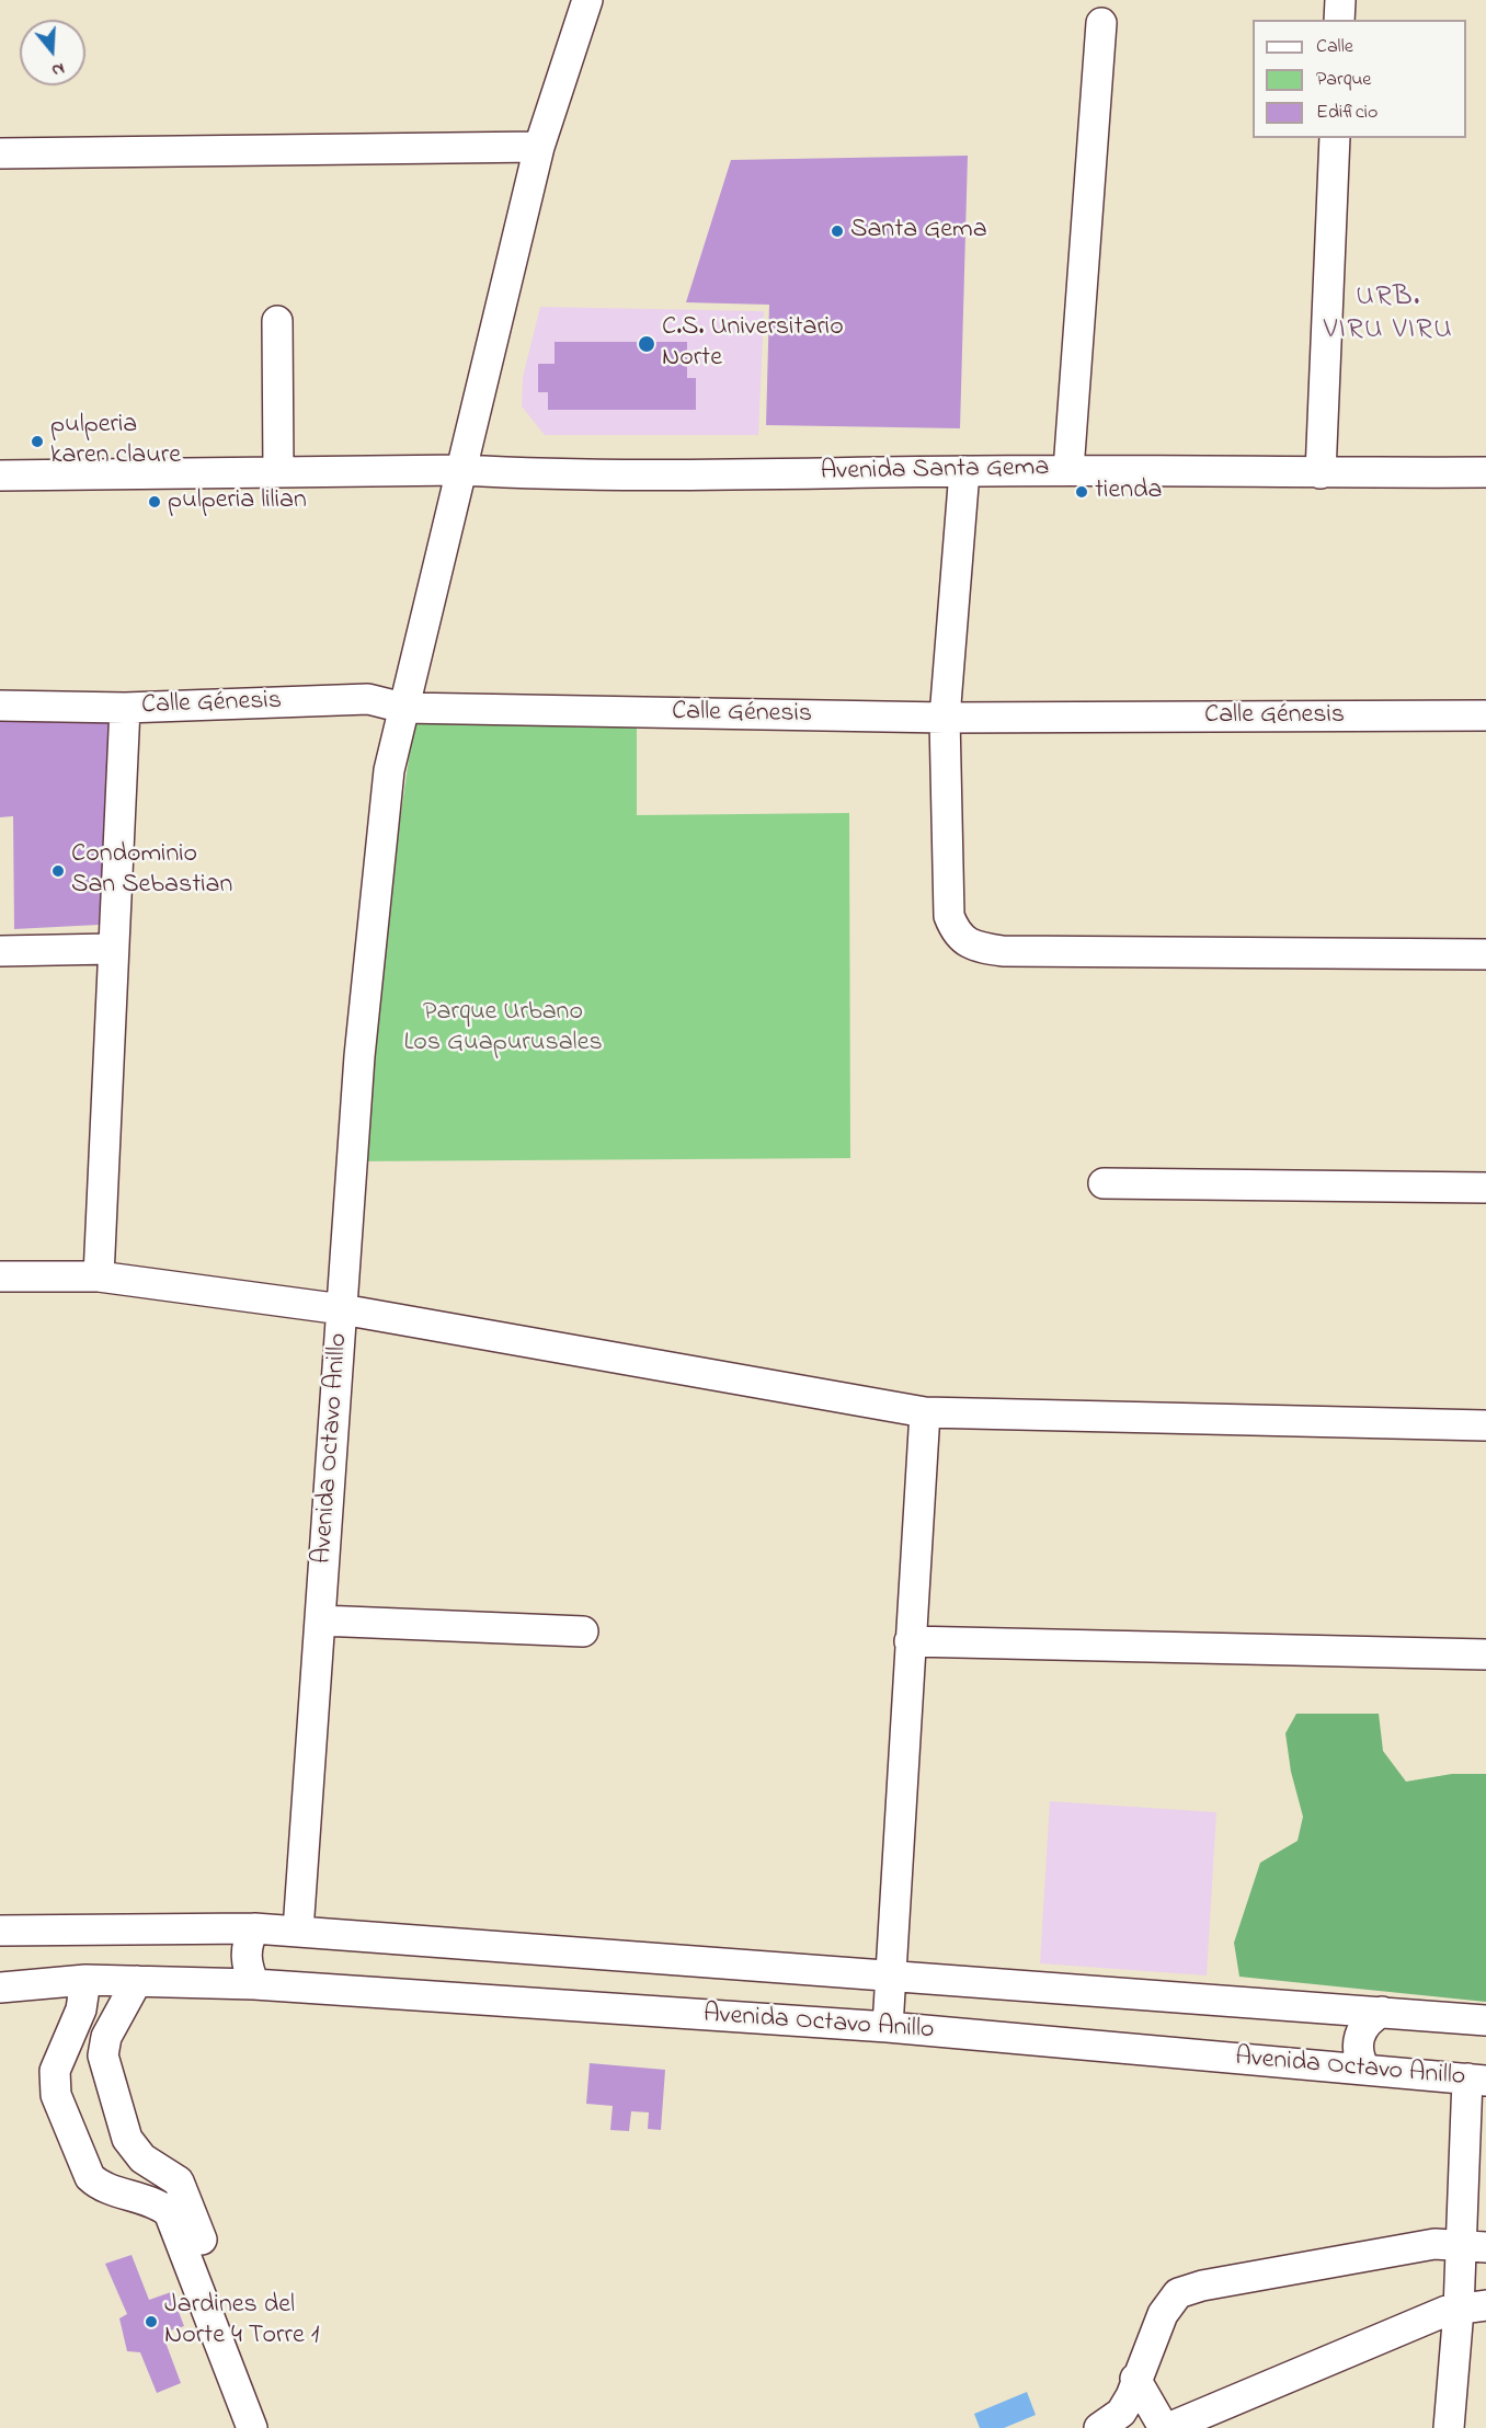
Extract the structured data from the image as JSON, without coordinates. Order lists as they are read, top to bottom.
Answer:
{
  "streets": {
    "street": ["Avenida Santa Gema", "Calle Génesis", "Avenida Octavo Anillo"]
  },
  "districts": ["URB. VIRU VIRU"],
  "parks": ["Parque Urbano Los Guapurusales"],
  "places": [
    "Santa Gema",
    "C.S. Universitario Norte",
    "pulperia karen claure",
    "tienda",
    "pulperia lilian",
    "Condominio San Sebastian",
    "Jardines del Norte 4 Torre 1"
  ],
  "legend": ["Calle", "Parque", "Edificio"],
  "north": "bottom"
}
